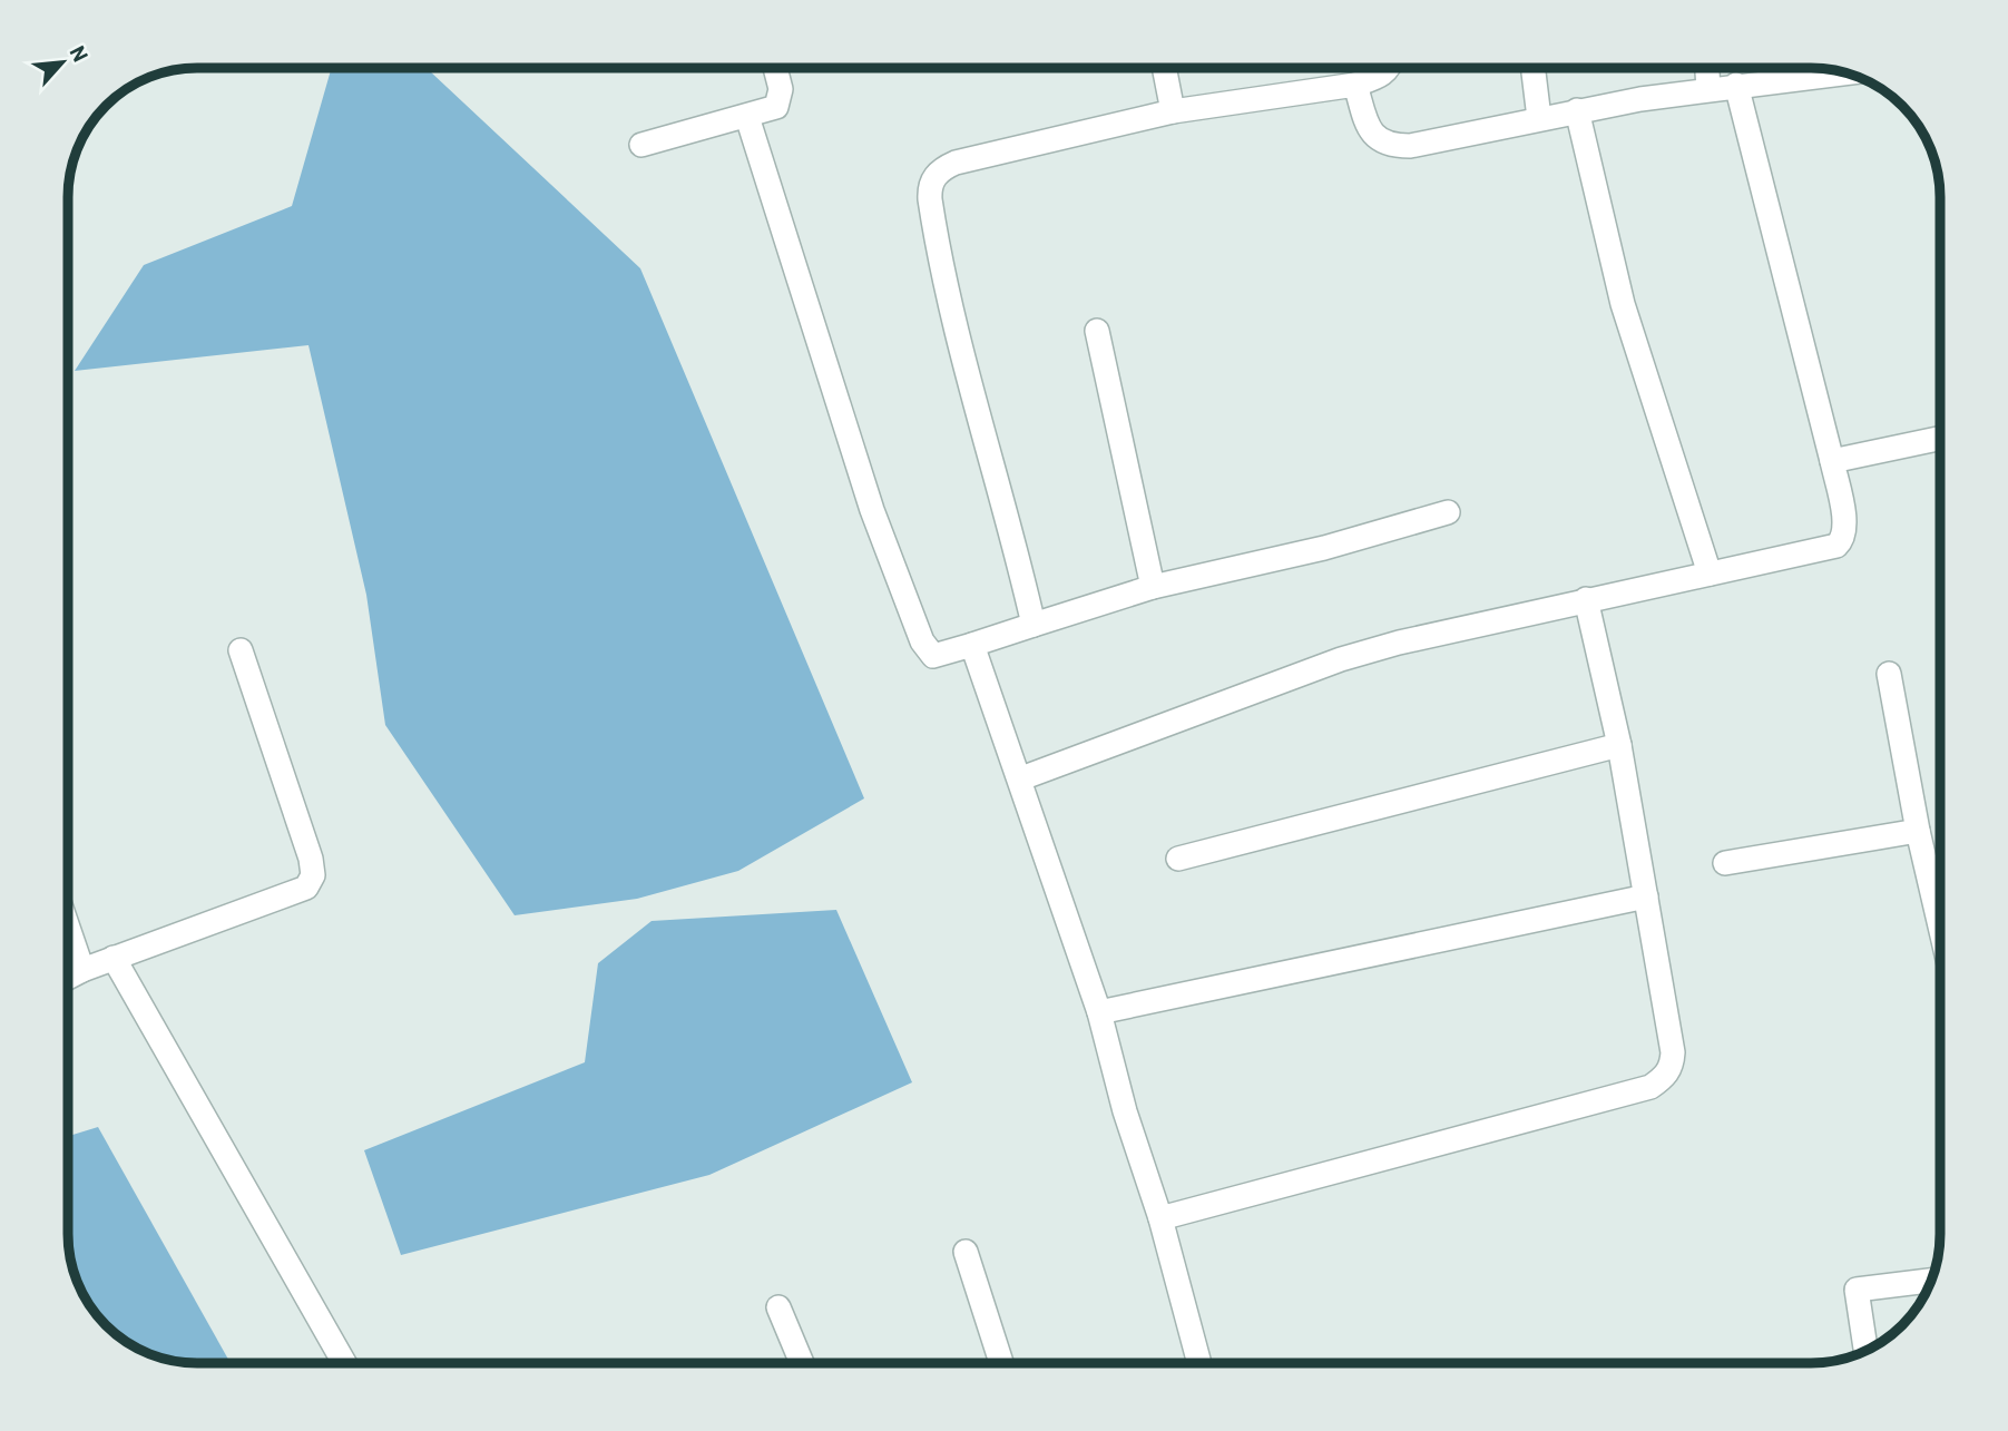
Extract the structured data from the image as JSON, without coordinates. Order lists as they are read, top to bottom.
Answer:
{
  "north": "top right"
}
